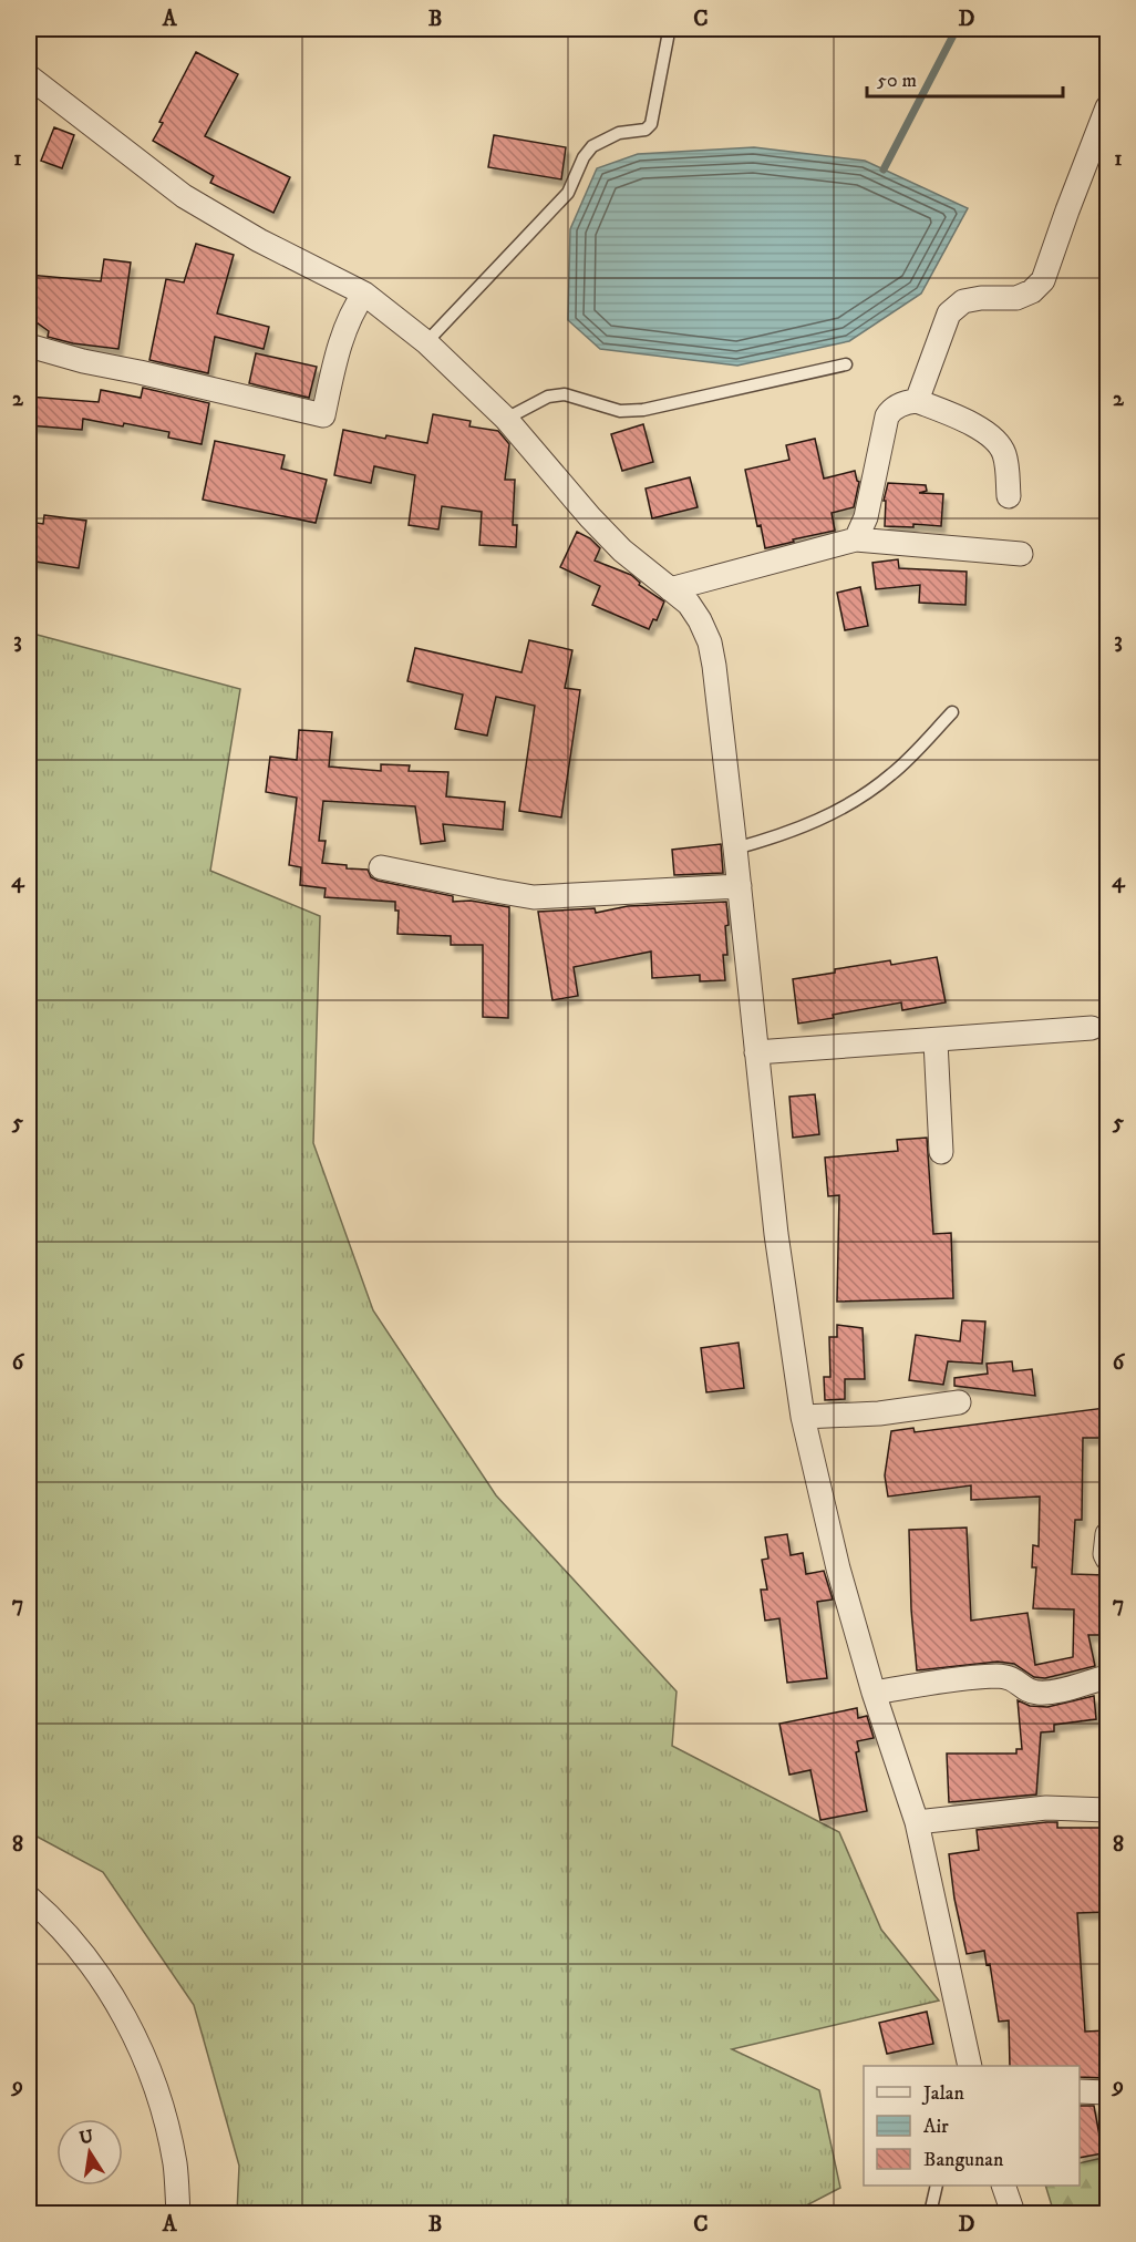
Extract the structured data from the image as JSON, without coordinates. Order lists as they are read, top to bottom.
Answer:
{
  "legend": ["Jalan", "Air", "Bangunan"],
  "scale_bar": "50 m",
  "north": "top",
  "grid": {
    "columns": [
      "A",
      "B",
      "C",
      "D"
    ],
    "rows": [
      "1",
      "2",
      "3",
      "4",
      "5",
      "6",
      "7",
      "8",
      "9"
    ]
  }
}
